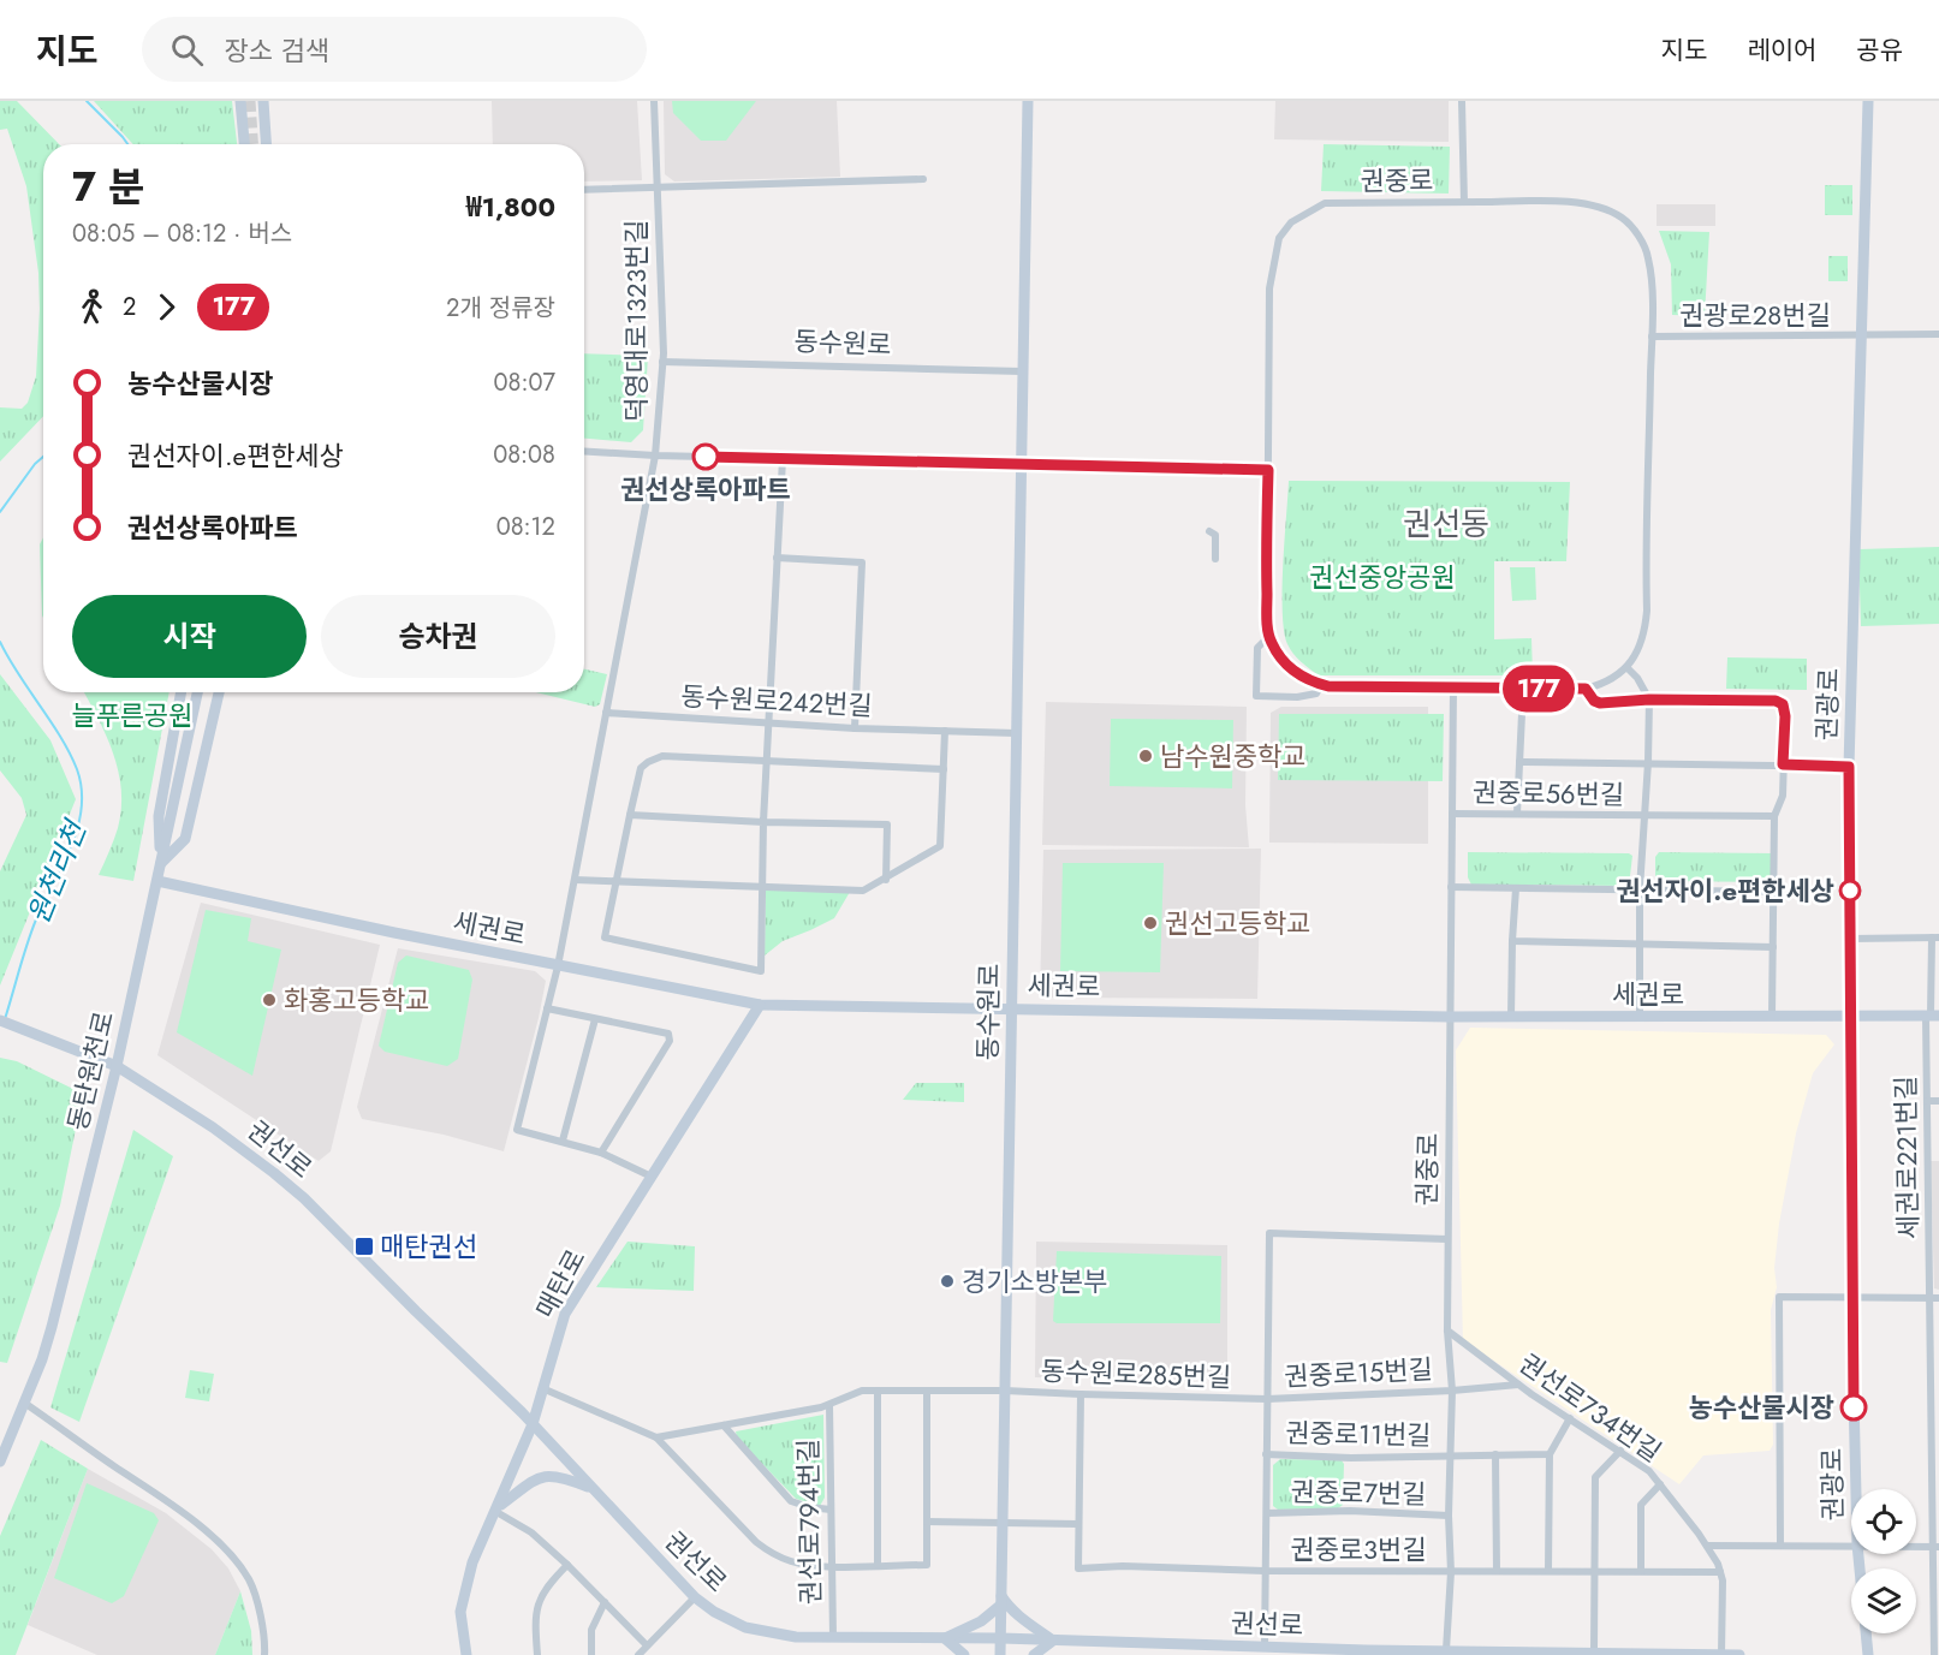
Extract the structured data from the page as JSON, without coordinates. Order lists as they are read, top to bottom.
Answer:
{
  "streets": {
    "street": [
      "권중로",
      "권광로28번길",
      "덕영대로1323번길",
      "동수원로",
      "동수원로242번길",
      "권광로",
      "권중로56번길",
      "세권로",
      "동탄원천로",
      "권선로",
      "세권로221번길",
      "매탄로",
      "권중로15번길",
      "동수원로285번길",
      "권선로734번길",
      "권중로11번길",
      "권중로7번길",
      "권선로794번길",
      "권중로3번길"
    ]
  },
  "crossings": [
    ["권중로", "권광로28번길"],
    ["권중로", "권중로56번길"],
    ["권중로", "세권로"],
    ["권중로", "권선로"],
    ["권중로", "권중로15번길"],
    ["권중로", "권선로734번길"],
    ["권중로", "권중로11번길"],
    ["권중로", "권중로7번길"],
    ["권중로", "권중로3번길"],
    ["권광로28번길", "권광로"],
    ["덕영대로1323번길", "동수원로"],
    ["덕영대로1323번길", "동수원로242번길"],
    ["덕영대로1323번길", "세권로"],
    ["동수원로", "동수원로242번길"],
    ["동수원로", "세권로"],
    ["동수원로", "권선로"],
    ["동수원로", "동수원로285번길"],
    ["권광로", "세권로"],
    ["권중로56번길", "세권로"],
    ["세권로", "동탄원천로"],
    ["세권로", "세권로221번길"],
    ["세권로", "매탄로"],
    ["동탄원천로", "권선로"],
    ["권선로", "매탄로"],
    ["권선로", "권선로734번길"],
    ["권선로", "권선로794번길"],
    ["권중로15번길", "동수원로285번길"],
    ["권중로15번길", "권선로734번길"],
    ["동수원로285번길", "권선로794번길"],
    ["권선로734번길", "권중로3번길"]
  ],
  "districts": ["권선동"],
  "water": ["원천리천"],
  "parks": ["권선중앙공원", "늘푸른공원"],
  "places": {
    "other": [
      "권선상록아파트",
      "남수원중학교",
      "권선자이.e편한세상",
      "권선고등학교",
      "화홍고등학교",
      "경기소방본부",
      "농수산물시장"
    ],
    "transit": ["매탄권선"]
  },
  "lines": ["bus line 177"],
  "page": {
    "header": "지도",
    "search": "장소 검색",
    "nav": ["지도", "레이어", "공유"],
    "on_map": "177",
    "heading": ["7 분", "08:05 – 08:12 · 버스", "₩1,800"],
    "legs": ["2", "177", "2개 정류장"],
    "list": [
      {
        "name": "농수산물시장",
        "value": "08:07"
      },
      {
        "name": "권선자이.e편한세상",
        "value": "08:08"
      },
      {
        "name": "권선상록아파트",
        "value": "08:12"
      }
    ],
    "buttons": ["시작", "승차권"]
  }
}
